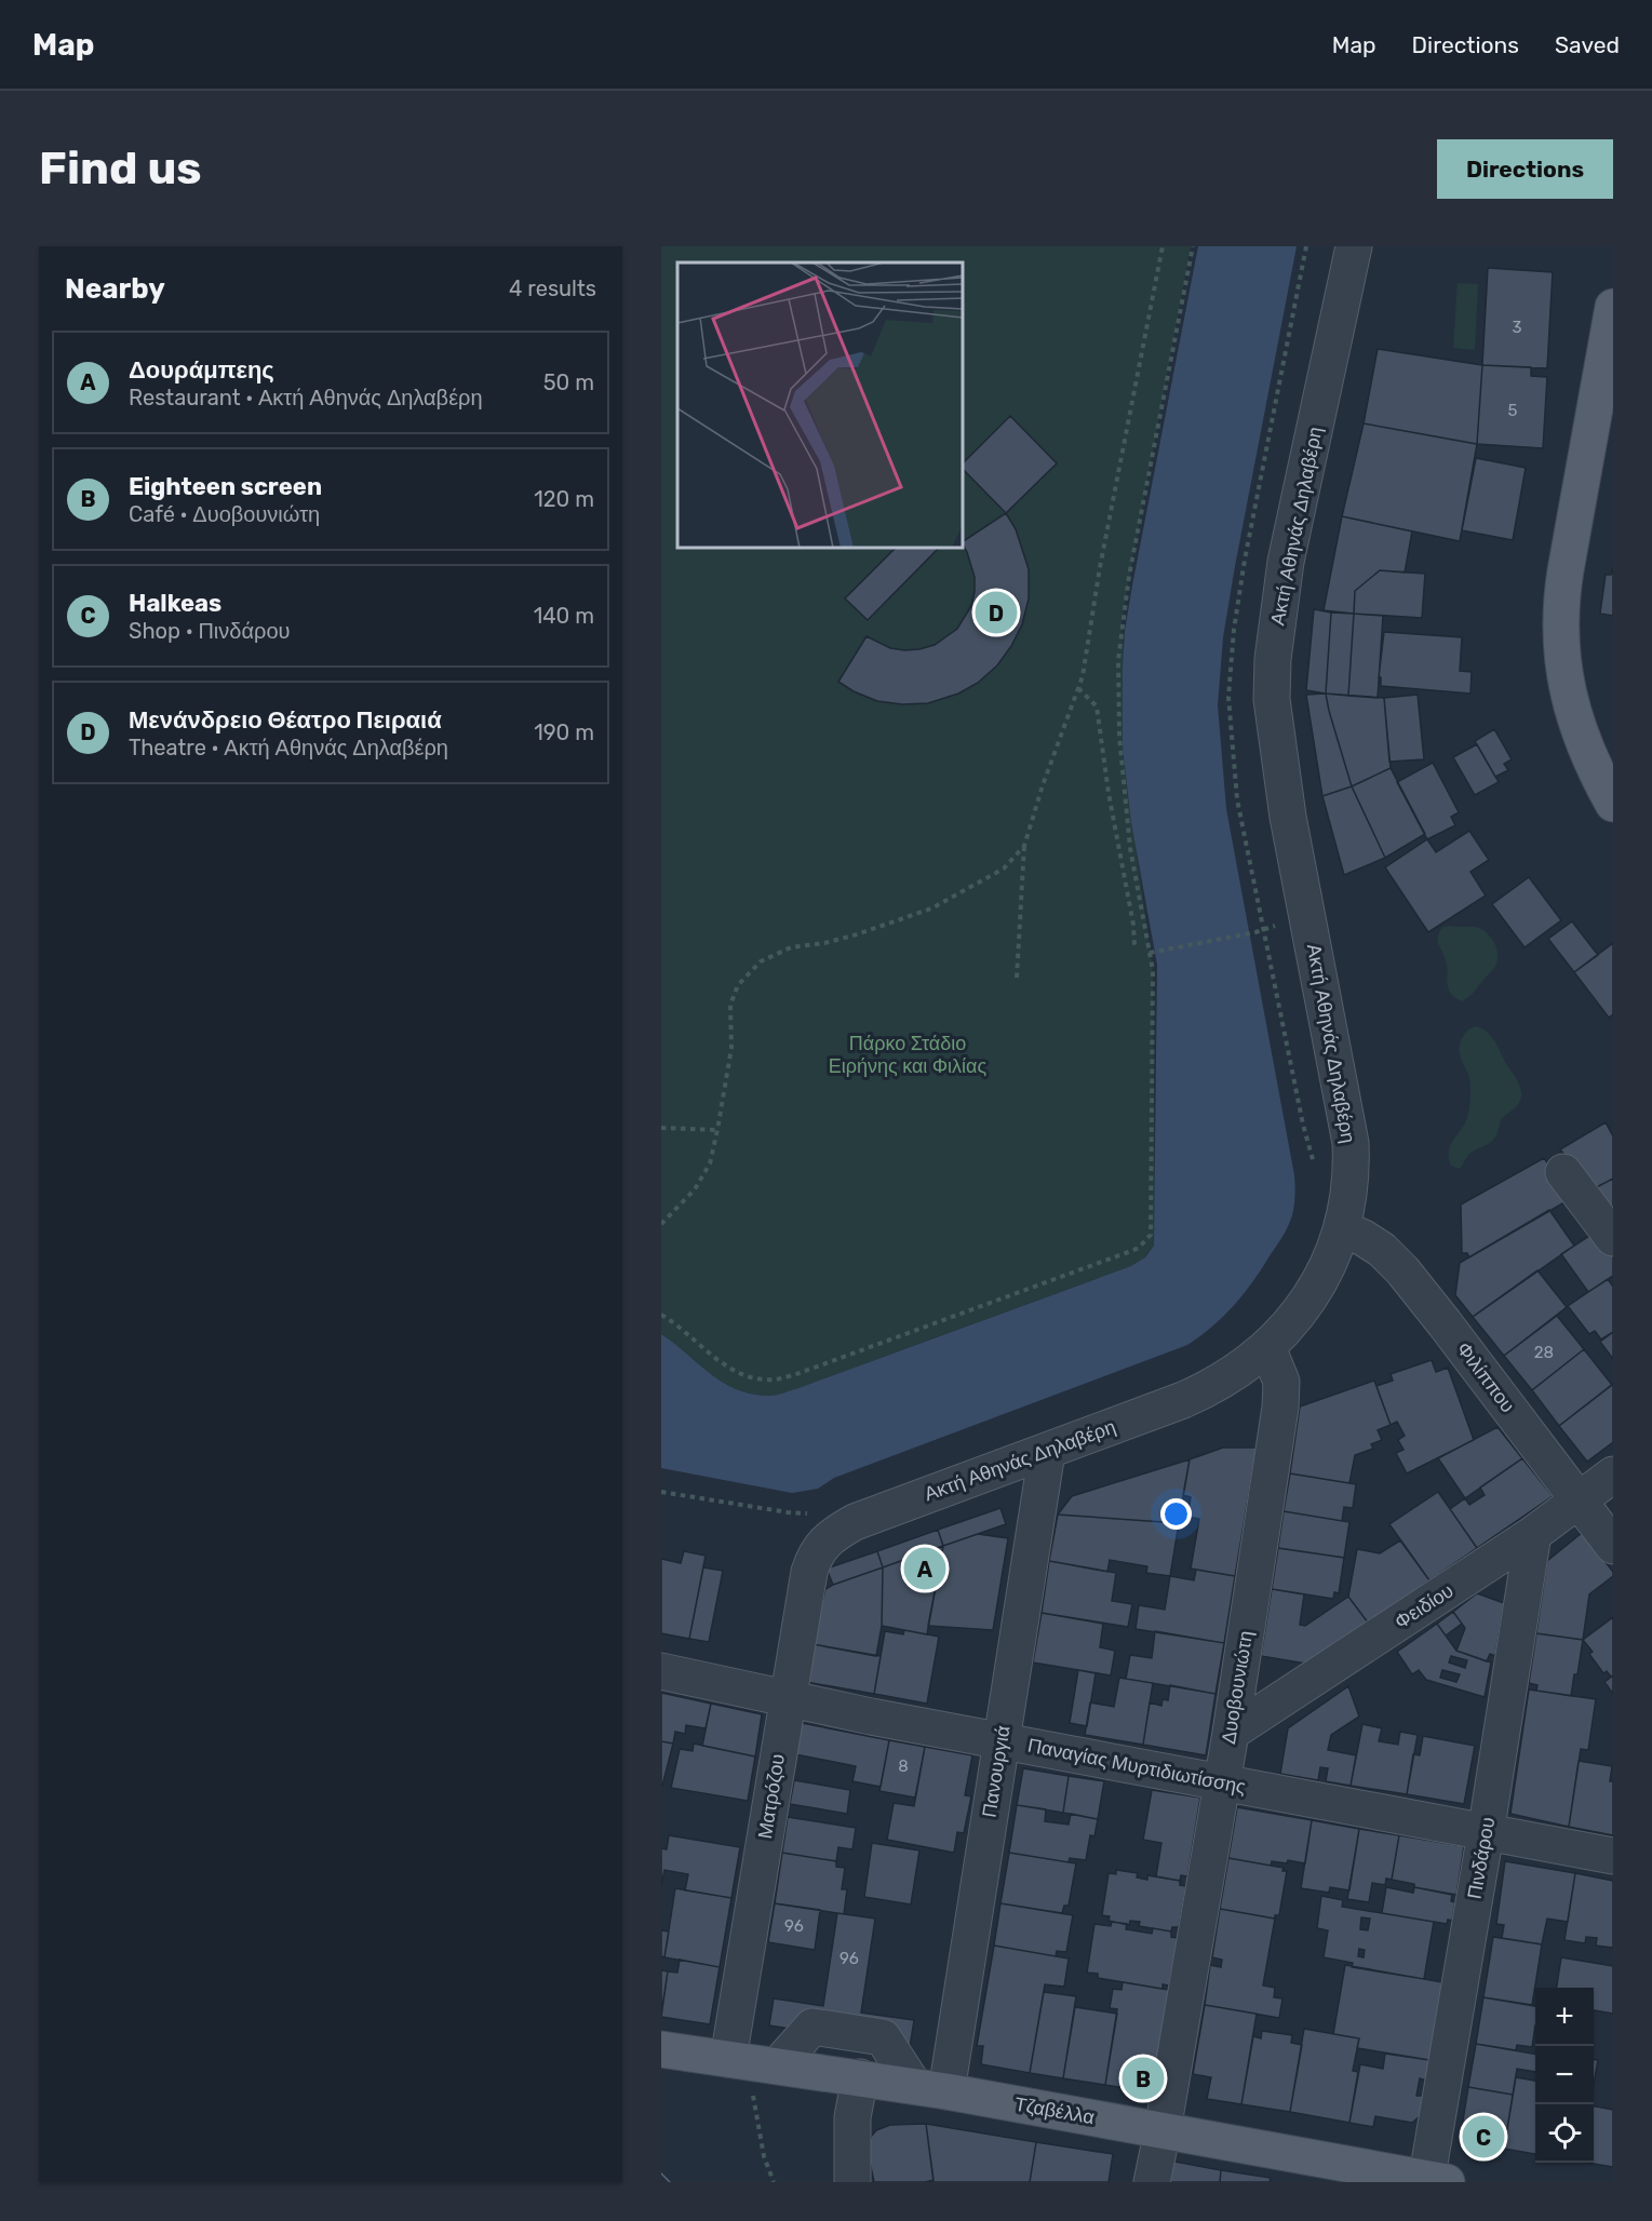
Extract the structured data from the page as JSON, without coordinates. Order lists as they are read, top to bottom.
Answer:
{
  "streets": {
    "main road": ["Τζαβέλλα"],
    "street": [
      "Ακτή Αθηνάς Δηλαβέρη",
      "Φιλίππου",
      "Φειδίου",
      "Δυοβουνιώτη",
      "Παναγίας Μυρτιδιωτίσσης",
      "Πανουργιά",
      "Ματρόζου",
      "Πινδάρου"
    ]
  },
  "crossings": [
    ["Ακτή Αθηνάς Δηλαβέρη", "Φιλίππου"],
    ["Ακτή Αθηνάς Δηλαβέρη", "Δυοβουνιώτη"],
    ["Ακτή Αθηνάς Δηλαβέρη", "Πανουργιά"],
    ["Ακτή Αθηνάς Δηλαβέρη", "Ματρόζου"],
    ["Φιλίππου", "Φειδίου"],
    ["Φειδίου", "Δυοβουνιώτη"],
    ["Φειδίου", "Πινδάρου"],
    ["Δυοβουνιώτη", "Παναγίας Μυρτιδιωτίσσης"],
    ["Δυοβουνιώτη", "Τζαβέλλα"],
    ["Παναγίας Μυρτιδιωτίσσης", "Πανουργιά"],
    ["Παναγίας Μυρτιδιωτίσσης", "Ματρόζου"],
    ["Παναγίας Μυρτιδιωτίσσης", "Πινδάρου"],
    ["Πανουργιά", "Τζαβέλλα"],
    ["Ματρόζου", "Τζαβέλλα"],
    ["Πινδάρου", "Τζαβέλλα"]
  ],
  "parks": ["Πάρκο Στάδιο Ειρήνης και Φιλίας"],
  "house_numbers": [
    "3",
    "5",
    "28",
    "8",
    "96",
    "96"
  ],
  "page": {
    "header": "Map",
    "nav": ["Map", "Directions", "Saved"],
    "buttons": "Directions",
    "title": "Find us",
    "heading": ["Nearby", "4 results"],
    "list": [
      {
        "mark": "A",
        "name": "Δουράμπεης",
        "note": "Restaurant · Ακτή Αθηνάς Δηλαβέρη",
        "value": "50 m"
      },
      {
        "mark": "B",
        "name": "Eighteen screen",
        "note": "Café · Δυοβουνιώτη",
        "value": "120 m"
      },
      {
        "mark": "C",
        "name": "Halkeas",
        "note": "Shop · Πινδάρου",
        "value": "140 m"
      },
      {
        "mark": "D",
        "name": "Μενάνδρειο Θέατρο Πειραιά",
        "note": "Theatre · Ακτή Αθηνάς Δηλαβέρη",
        "value": "190 m"
      }
    ],
    "pins": [
      "D",
      "A",
      "B",
      "C"
    ],
    "map_buttons": ["+", "−"]
  }
}
